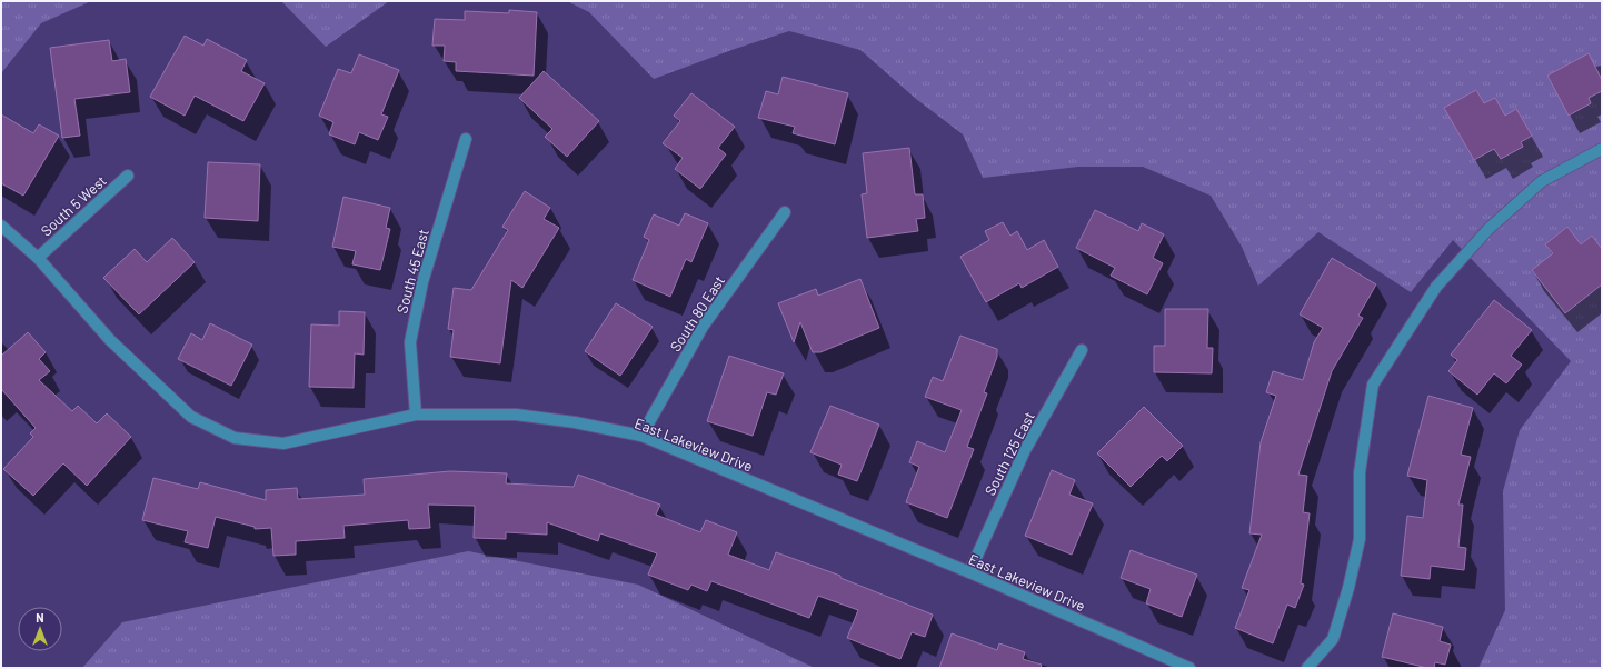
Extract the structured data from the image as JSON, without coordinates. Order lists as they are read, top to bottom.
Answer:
{
  "streets": {
    "street": [
      "South 5 West",
      "South 45 East",
      "South 80 East",
      "East Lakeview Drive",
      "South 125 East"
    ]
  },
  "crossings": [
    ["South 5 West", "East Lakeview Drive"],
    ["South 45 East", "East Lakeview Drive"],
    ["South 80 East", "East Lakeview Drive"],
    ["East Lakeview Drive", "South 125 East"]
  ],
  "north": "top"
}
